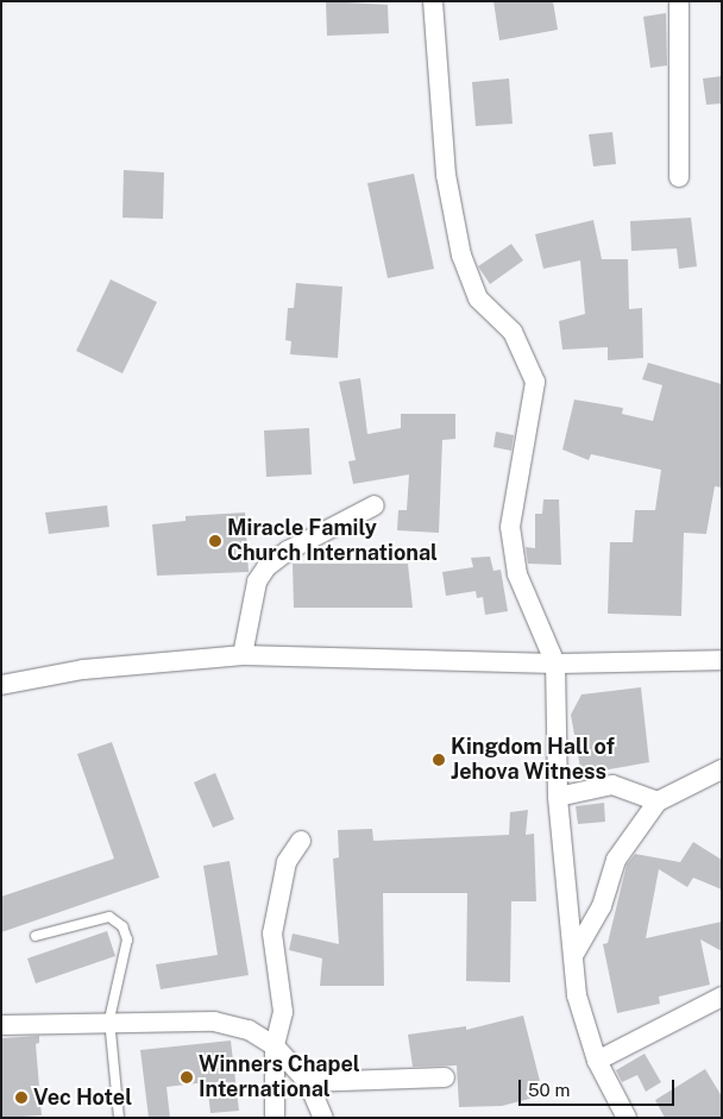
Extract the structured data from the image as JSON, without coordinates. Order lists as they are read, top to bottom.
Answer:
{
  "places": [
    "Miracle Family Church International",
    "Kingdom Hall of Jehova Witness",
    "Winners Chapel International",
    "Vec Hotel"
  ],
  "scale_bar": "50 m"
}
